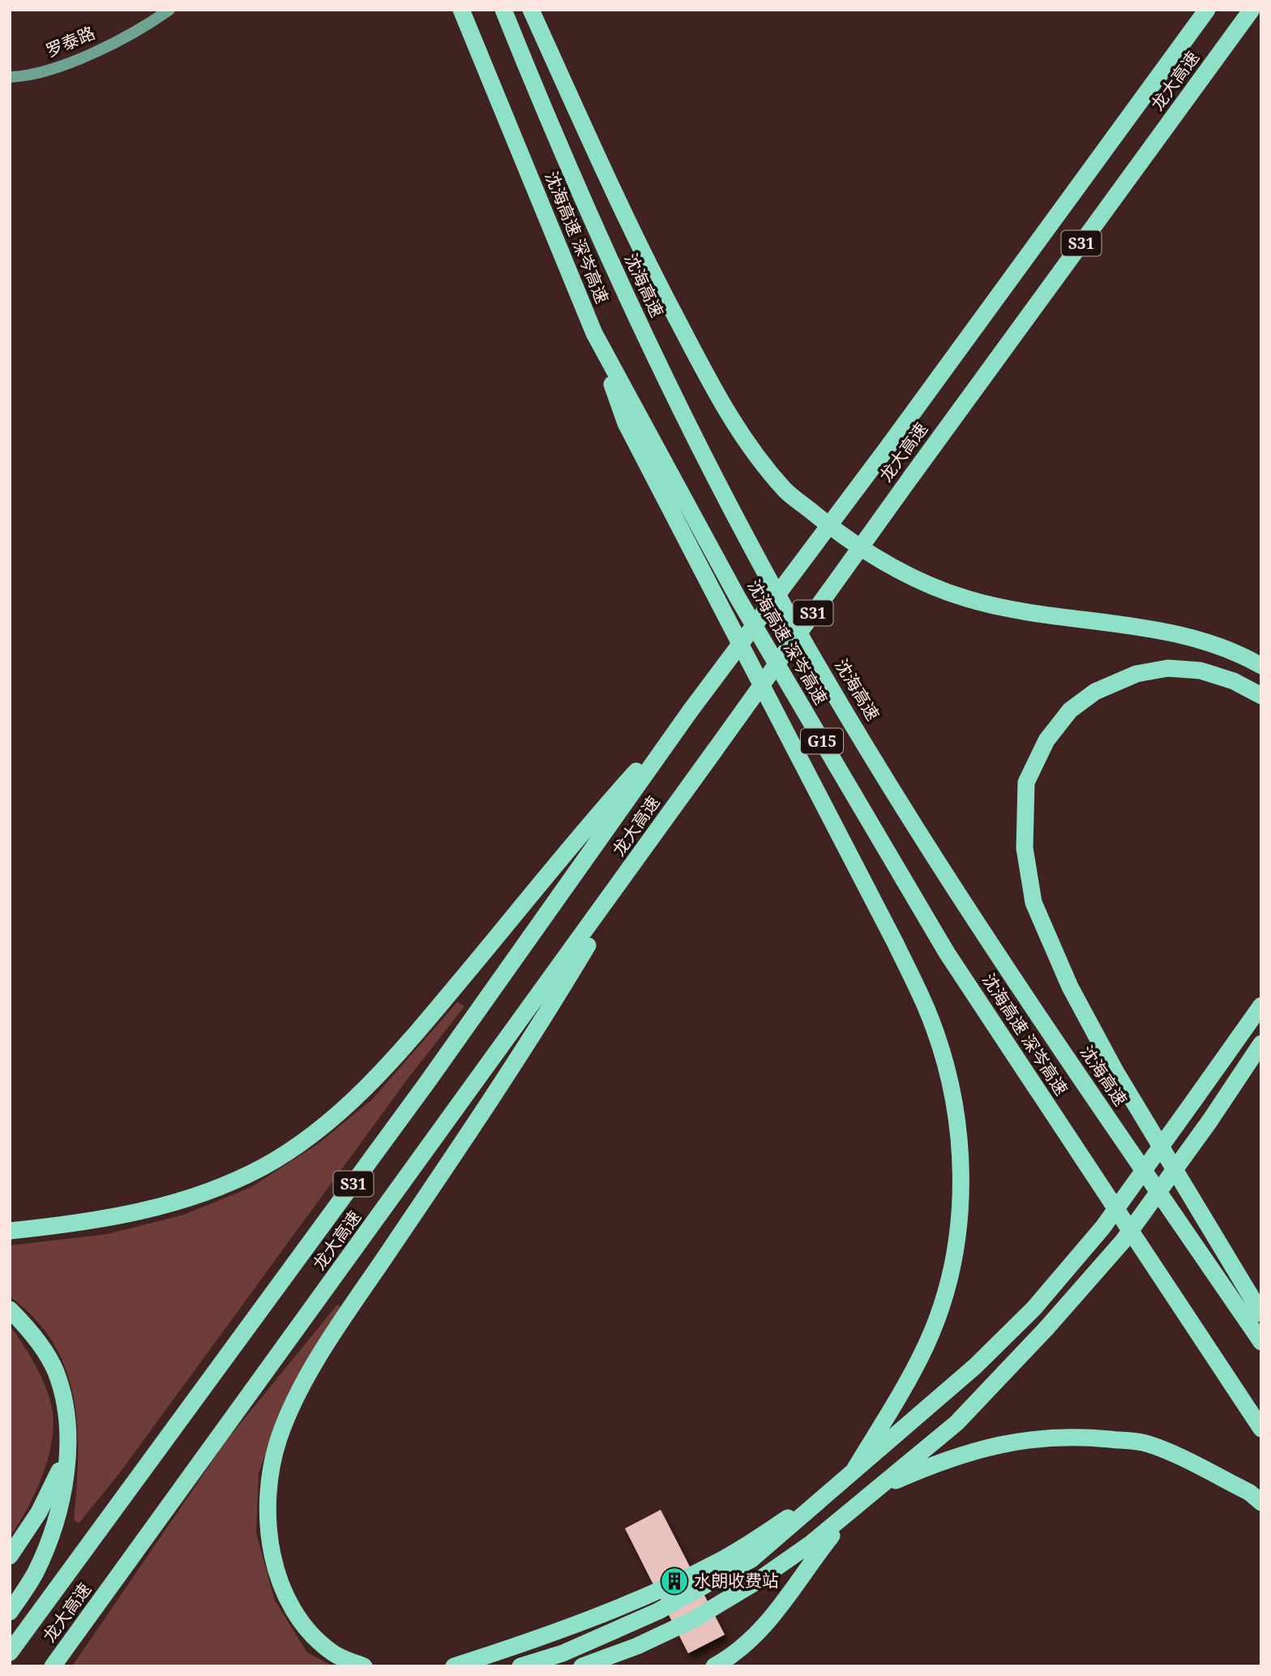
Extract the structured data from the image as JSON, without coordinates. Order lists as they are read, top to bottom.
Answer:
{
  "streets": {
    "highway": [
      "龙大高速",
      "沈海高速 深岑高速",
      "S31",
      "沈海高速",
      "G15"
    ],
    "street": ["罗泰路"]
  },
  "places": {
    "building": ["水朗收费站"]
  }
}
